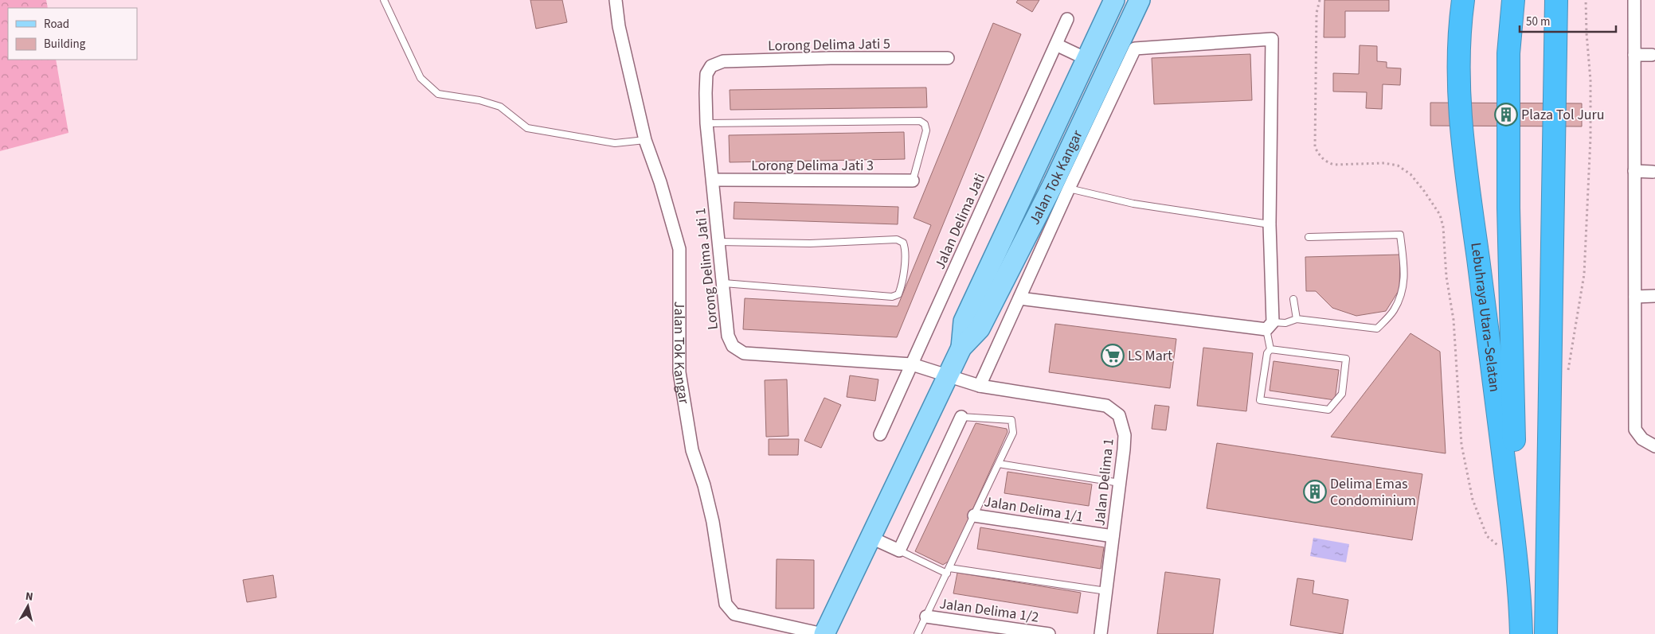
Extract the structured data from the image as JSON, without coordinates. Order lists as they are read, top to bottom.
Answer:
{
  "streets": {
    "highway": ["Lebuhraya Utara–Selatan"],
    "main road": ["Jalan Tok Kangar"],
    "street": [
      "Lorong Delima Jati 5",
      "Lorong Delima Jati 3",
      "Jalan Delima Jati",
      "Lorong Delima Jati 1",
      "Jalan Delima 1",
      "Jalan Delima 1/1",
      "Jalan Delima 1/2"
    ]
  },
  "crossings": [
    ["Lorong Delima Jati 5", "Lorong Delima Jati 1"],
    ["Lorong Delima Jati 3", "Lorong Delima Jati 1"],
    ["Jalan Tok Kangar", "Lorong Delima Jati 1"],
    ["Jalan Tok Kangar", "Jalan Delima 1"],
    ["Jalan Delima Jati", "Lorong Delima Jati 1"],
    ["Lorong Delima Jati 1", "Jalan Delima 1"],
    ["Jalan Delima 1", "Jalan Delima 1/1"]
  ],
  "places": {
    "building": ["Plaza Tol Juru", "Delima Emas Condominium"],
    "supermarket": ["LS Mart"]
  },
  "legend": ["Road", "Building"],
  "scale_bar": "50 m",
  "north": "top"
}
